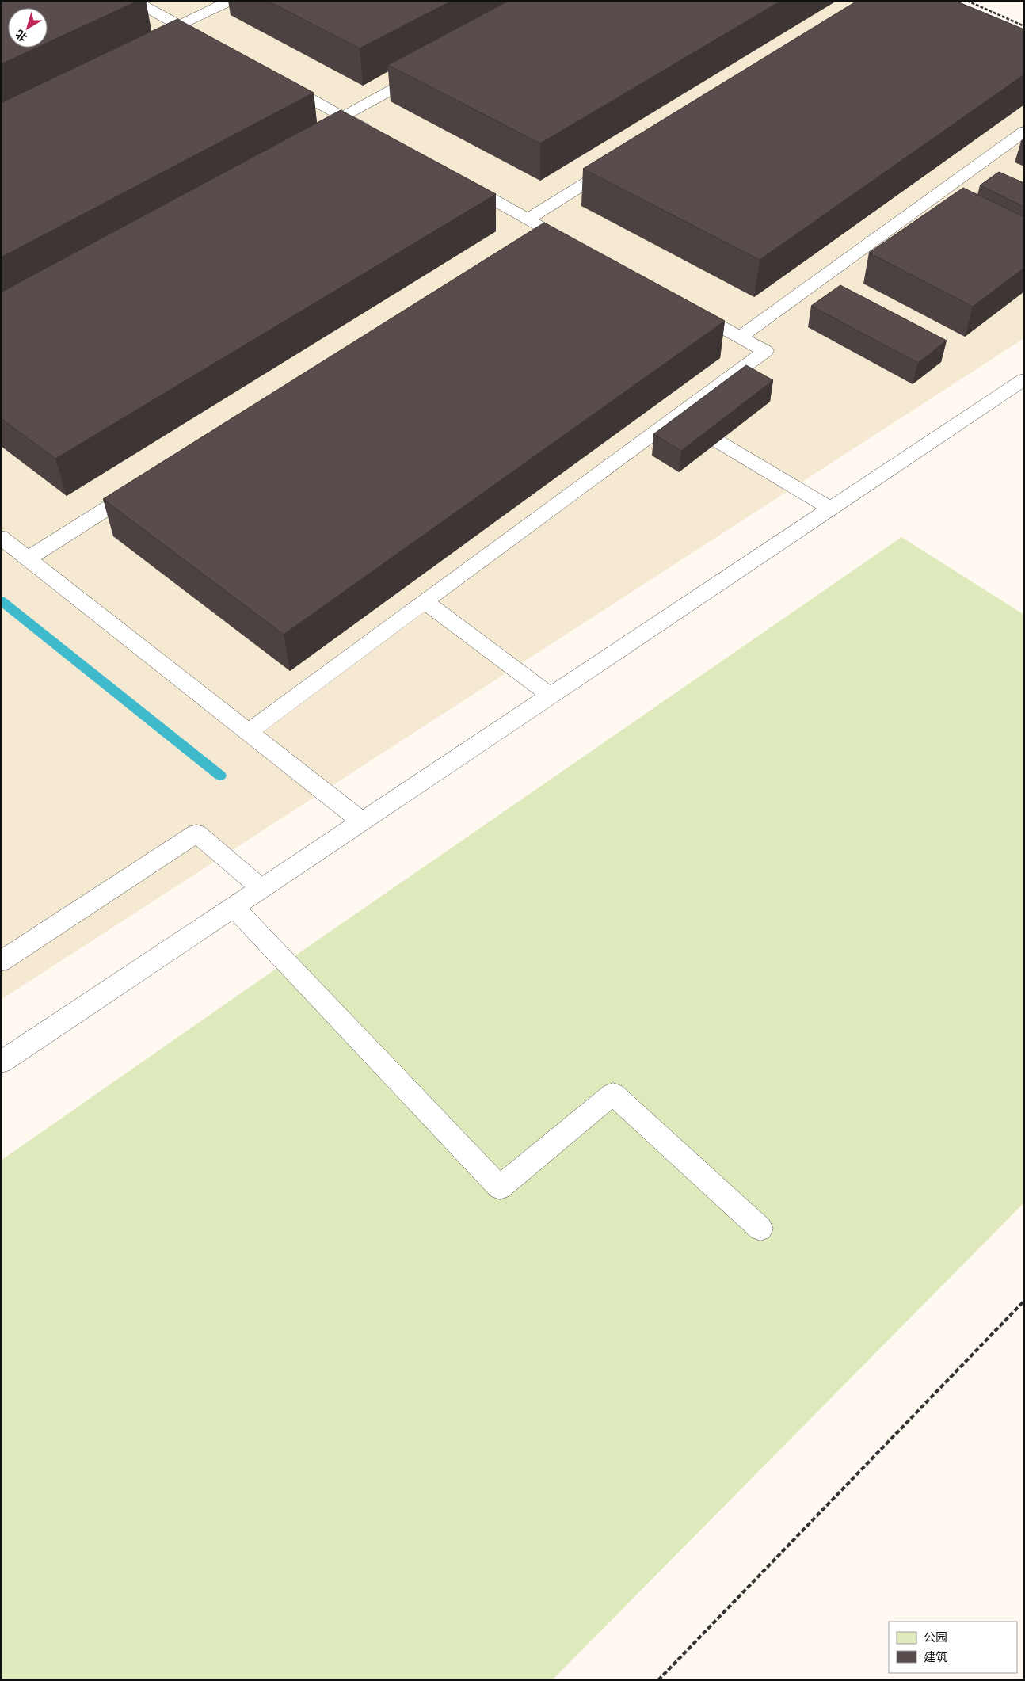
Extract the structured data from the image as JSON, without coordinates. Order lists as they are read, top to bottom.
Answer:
{
  "legend": ["公园", "建筑"],
  "north": "bottom left"
}
